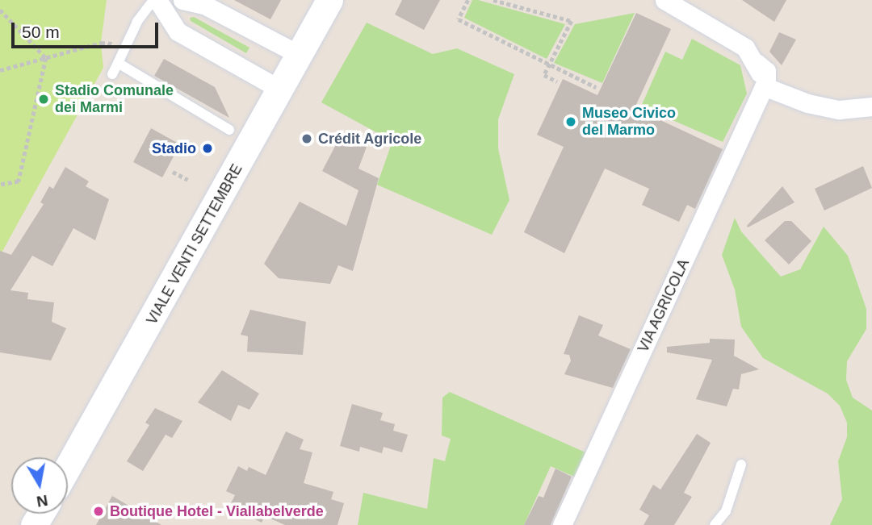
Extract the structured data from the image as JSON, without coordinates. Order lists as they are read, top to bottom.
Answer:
{
  "streets": {
    "main road": ["VIALE VENTI SETTEMBRE"],
    "street": ["VIA AGRICOLA"]
  },
  "places": [
    "Stadio Comunale dei Marmi",
    "Museo Civico del Marmo",
    "Crédit Agricole",
    "Stadio",
    "Boutique Hotel - Viallabelverde"
  ],
  "scale_bar": "50 m",
  "north": "bottom"
}
